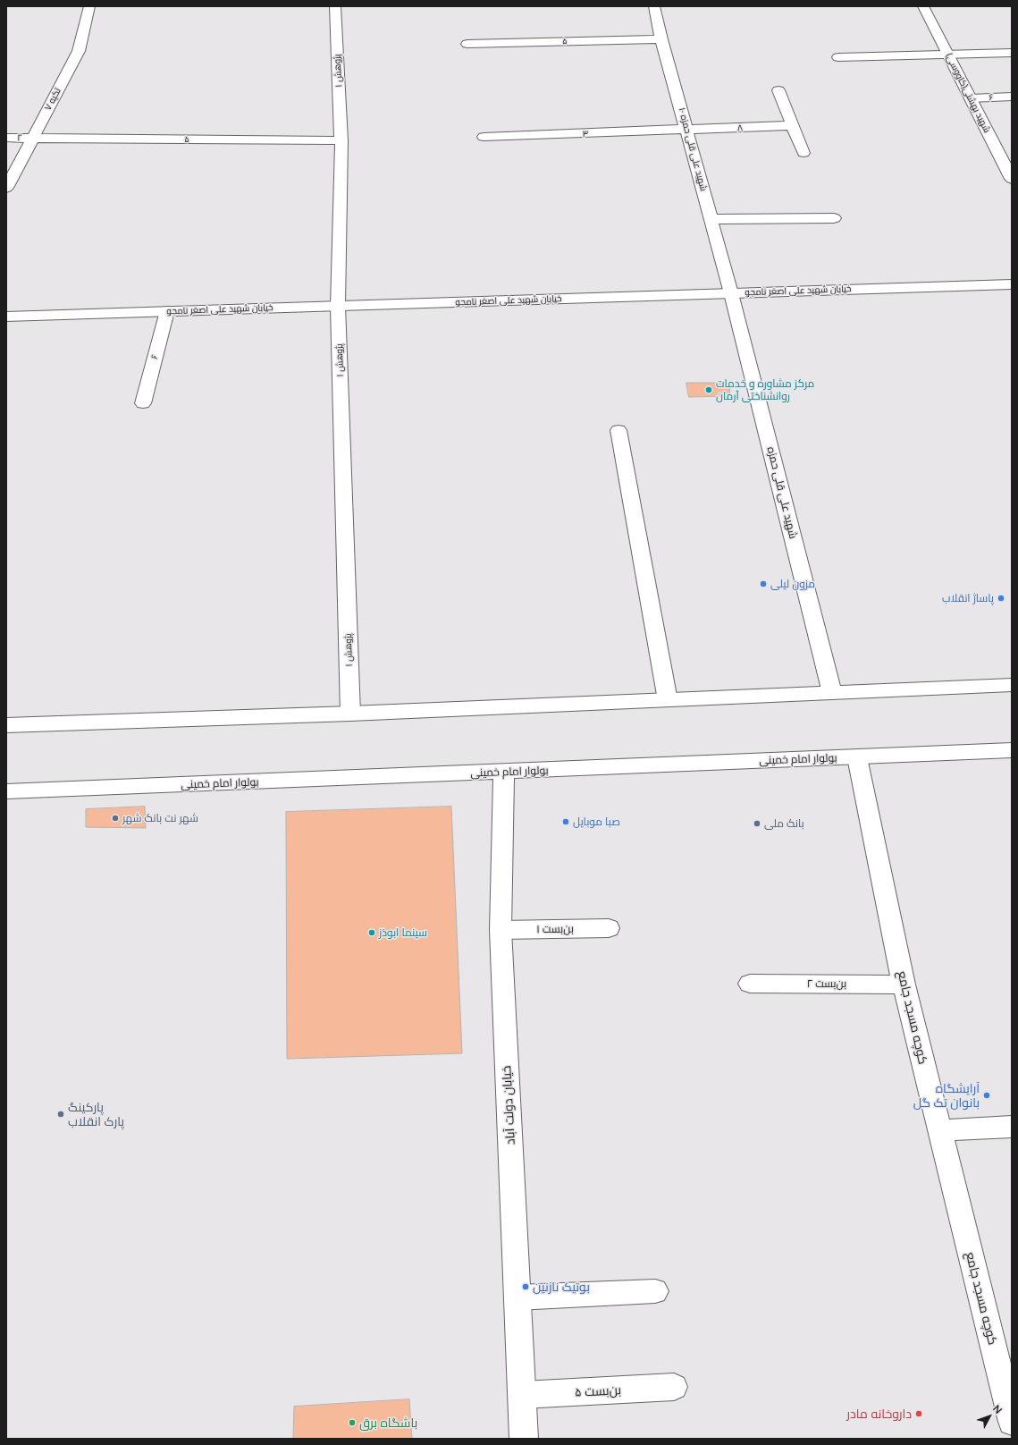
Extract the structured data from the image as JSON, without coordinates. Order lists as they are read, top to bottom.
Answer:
{
  "streets": {
    "street": [
      "۵",
      "پژوهش ۱",
      "شهید بهشتی(کاووسی)",
      "۶",
      "تکیه ۷",
      "۸",
      "۳",
      "۲",
      "شهید علی قلی حمزه ۱۰",
      "خیابان شهید علی اصغر نامجو",
      "شهید علی قلی حمزه",
      "بولوار امام خمینی",
      "بن‌بست ۱",
      "بن‌بست ۲",
      "کوچه مسجد جامع",
      "خیابان دولت آباد",
      "بن‌بست ۵"
    ]
  },
  "crossings": [
    ["۵", "پژوهش ۱"],
    ["۵", "تکیه ۷"],
    ["۵", "۲"],
    ["۵", "شهید علی قلی حمزه ۱۰"],
    ["پژوهش ۱", "خیابان شهید علی اصغر نامجو"],
    ["شهید بهشتی(کاووسی)", "۶"],
    ["۶", "خیابان شهید علی اصغر نامجو"],
    ["تکیه ۷", "۲"],
    ["۸", "۳"],
    ["۸", "شهید علی قلی حمزه ۱۰"],
    ["۳", "شهید علی قلی حمزه ۱۰"],
    ["شهید علی قلی حمزه ۱۰", "خیابان شهید علی اصغر نامجو"],
    ["شهید علی قلی حمزه ۱۰", "شهید علی قلی حمزه"],
    ["خیابان شهید علی اصغر نامجو", "شهید علی قلی حمزه"],
    ["بولوار امام خمینی", "کوچه مسجد جامع"],
    ["بولوار امام خمینی", "خیابان دولت آباد"],
    ["بن‌بست ۱", "خیابان دولت آباد"],
    ["بن‌بست ۲", "کوچه مسجد جامع"],
    ["خیابان دولت آباد", "بن‌بست ۵"]
  ],
  "places": [
    "مرکز مشاوره و خدمات روانشناختی آرمان",
    "مزون لیلی",
    "پاساژ انقلاب",
    "شهر نت بانک شهر",
    "صبا موبایل",
    "بانک ملی",
    "سینما ابوذز",
    "آرایشگاه بانوان تک گل",
    "پارکینگ پارک انقلاب",
    "بوتیک نازنین",
    "داروخانه مادر",
    "باشگاه برق"
  ],
  "north": "top right"
}
